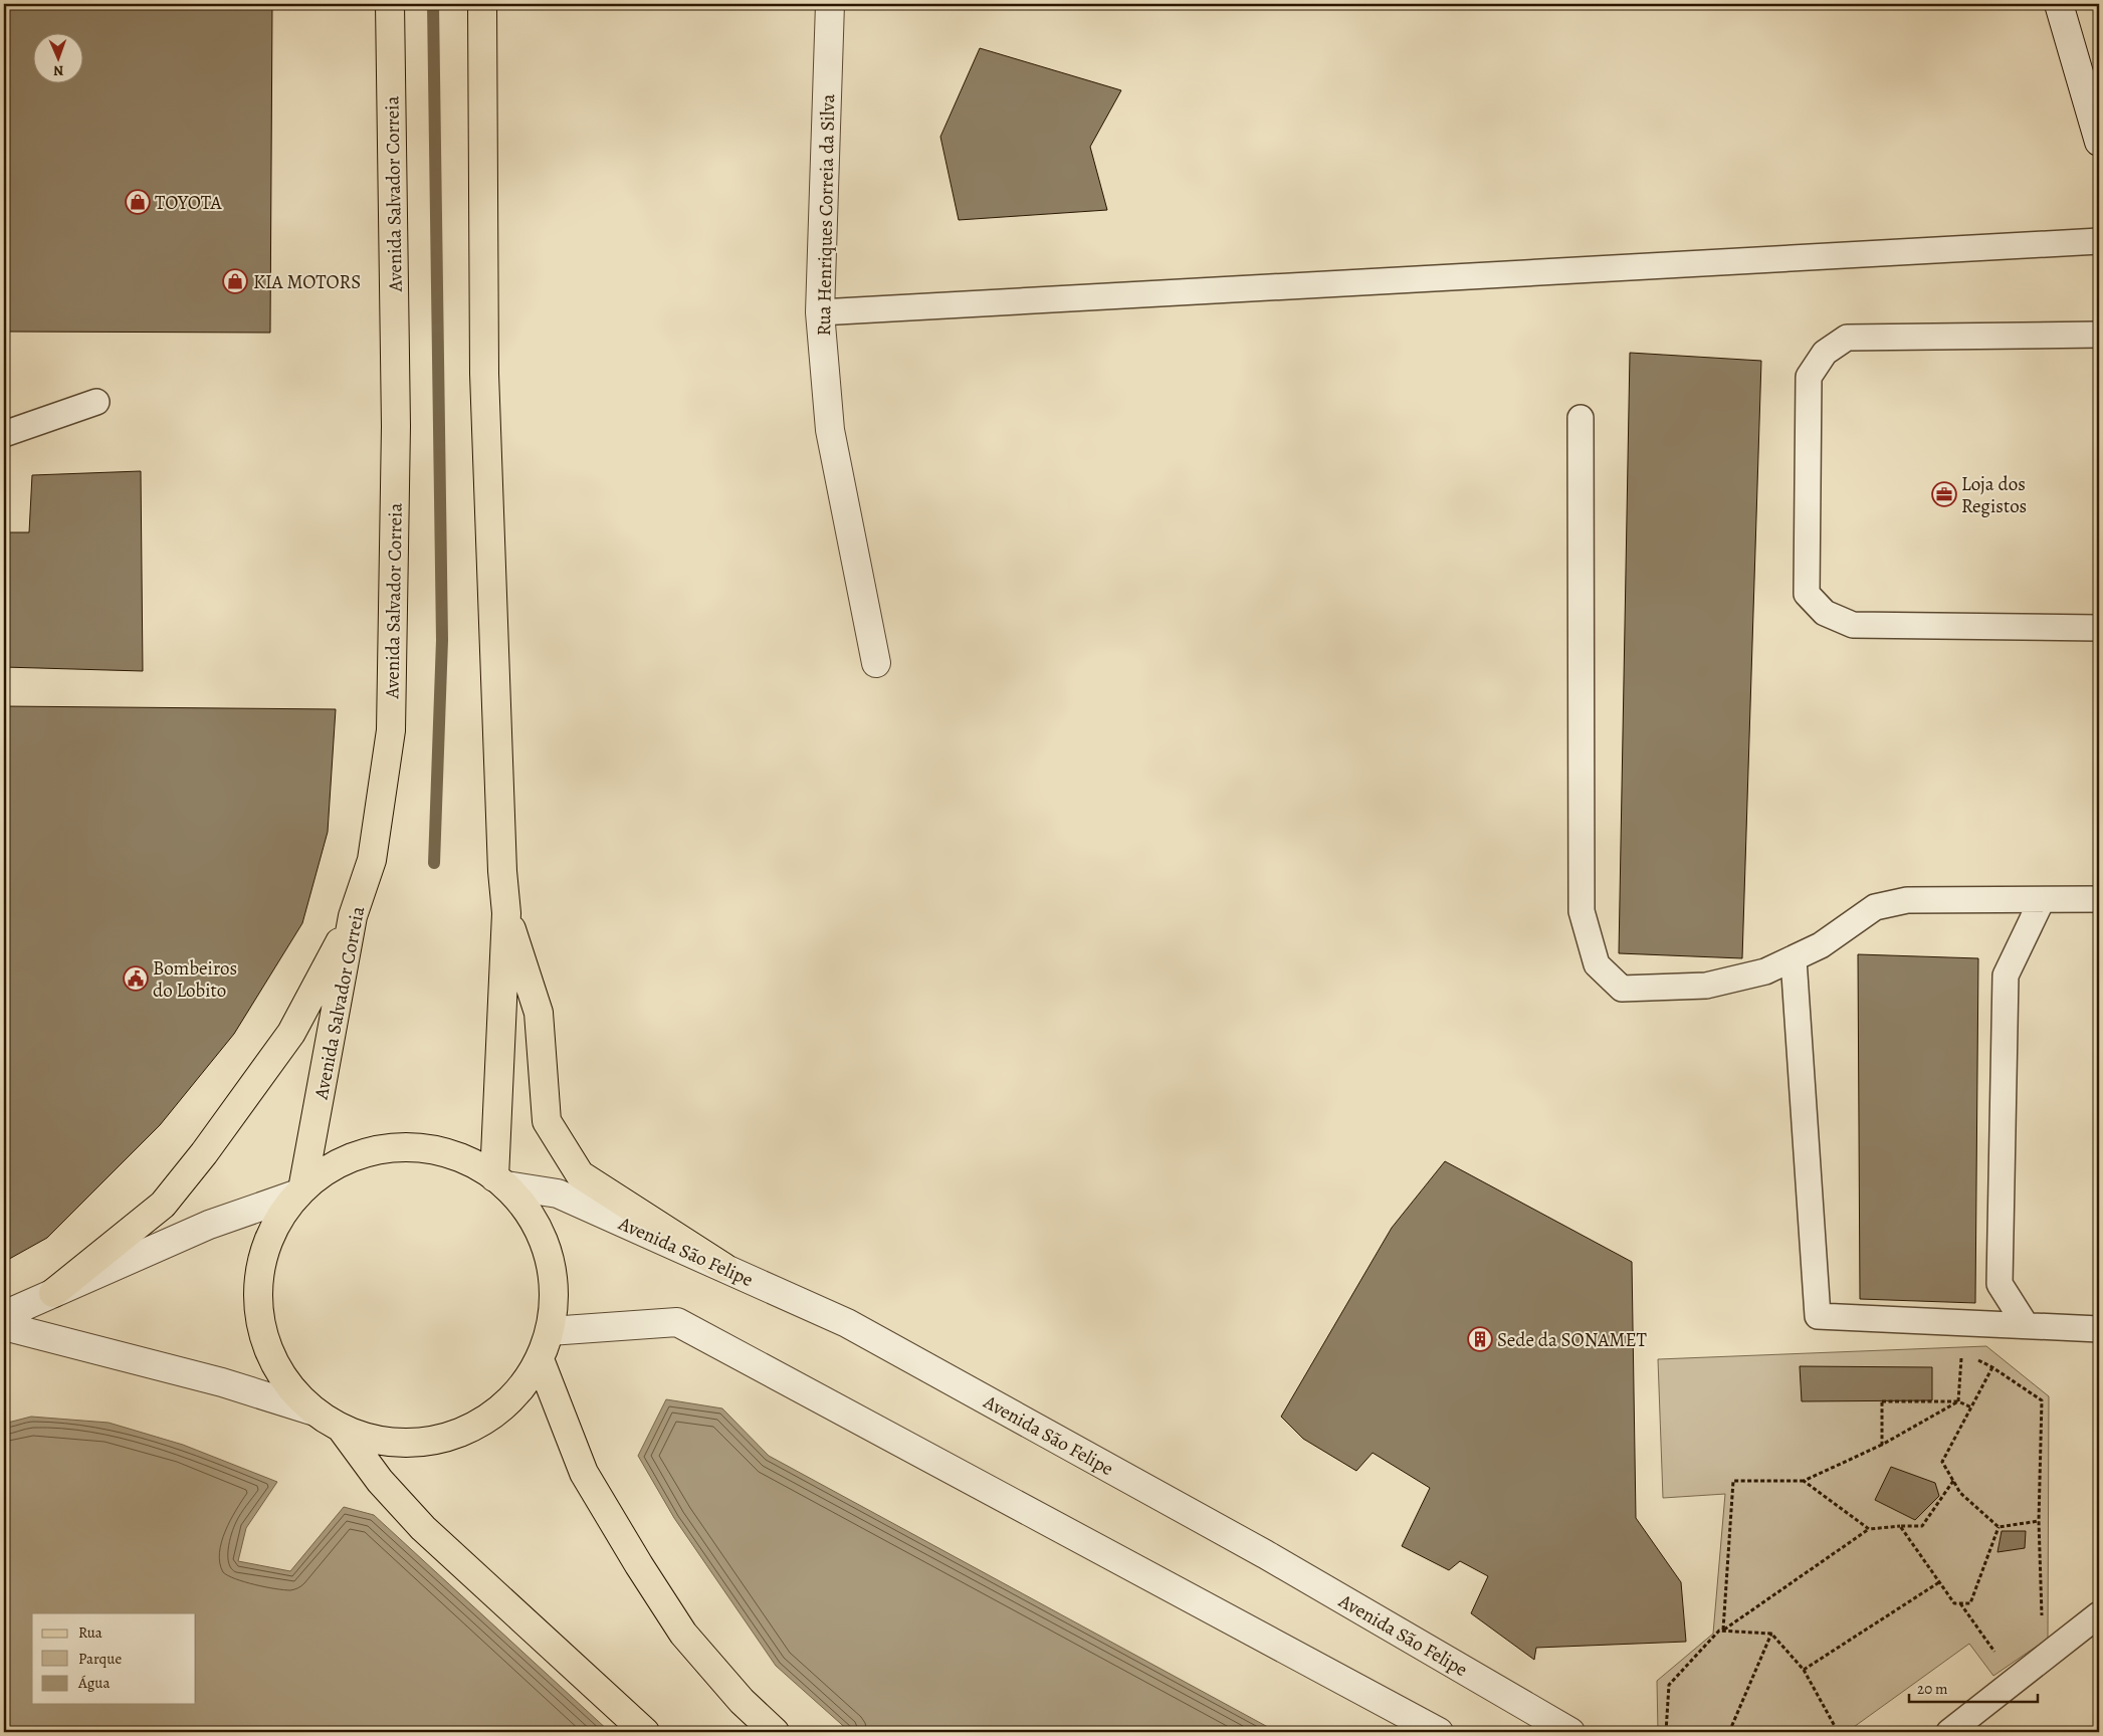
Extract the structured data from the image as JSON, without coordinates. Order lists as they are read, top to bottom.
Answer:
{
  "streets": {
    "main road": ["Avenida Salvador Correia"],
    "street": ["Rua Henriques Correia da Silva", "Avenida São Felipe"]
  },
  "places": {
    "shop": ["TOYOTA", "KIA MOTORS"],
    "office": ["Loja dos Registos"],
    "public building": ["Bombeiros do Lobito"],
    "building": ["Sede da SONAMET"]
  },
  "legend": ["Rua", "Parque", "Água"],
  "scale_bar": "20 m",
  "north": "bottom"
}
